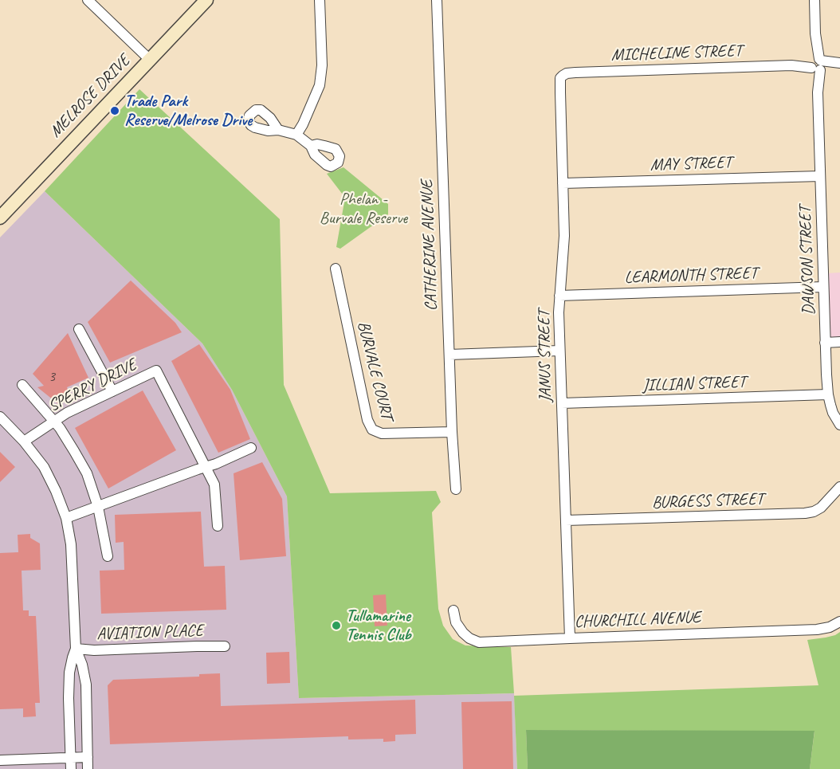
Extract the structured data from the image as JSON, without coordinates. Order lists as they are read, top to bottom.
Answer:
{
  "streets": {
    "street": [
      "MICHELINE STREET",
      "MELROSE DRIVE",
      "MAY STREET",
      "CATHERINE AVENUE",
      "DAWSON STREET",
      "LEARMONTH STREET",
      "JANUS STREET",
      "BURVALE COURT",
      "JILLIAN STREET",
      "SPERRY DRIVE",
      "BURGESS STREET",
      "CHURCHILL AVENUE",
      "AVIATION PLACE"
    ]
  },
  "crossings": [
    ["MICHELINE STREET", "DAWSON STREET"],
    ["MICHELINE STREET", "JANUS STREET"],
    ["MAY STREET", "DAWSON STREET"],
    ["MAY STREET", "JANUS STREET"],
    ["CATHERINE AVENUE", "BURVALE COURT"],
    ["DAWSON STREET", "LEARMONTH STREET"],
    ["DAWSON STREET", "JILLIAN STREET"],
    ["LEARMONTH STREET", "JANUS STREET"],
    ["JANUS STREET", "JILLIAN STREET"],
    ["JANUS STREET", "BURGESS STREET"],
    ["JANUS STREET", "CHURCHILL AVENUE"]
  ],
  "parks": ["Phelan - Burvale Reserve"],
  "places": ["Trade Park Reserve/Melrose Drive", "Tullamarine Tennis Club"],
  "house_numbers": ["3"]
}
